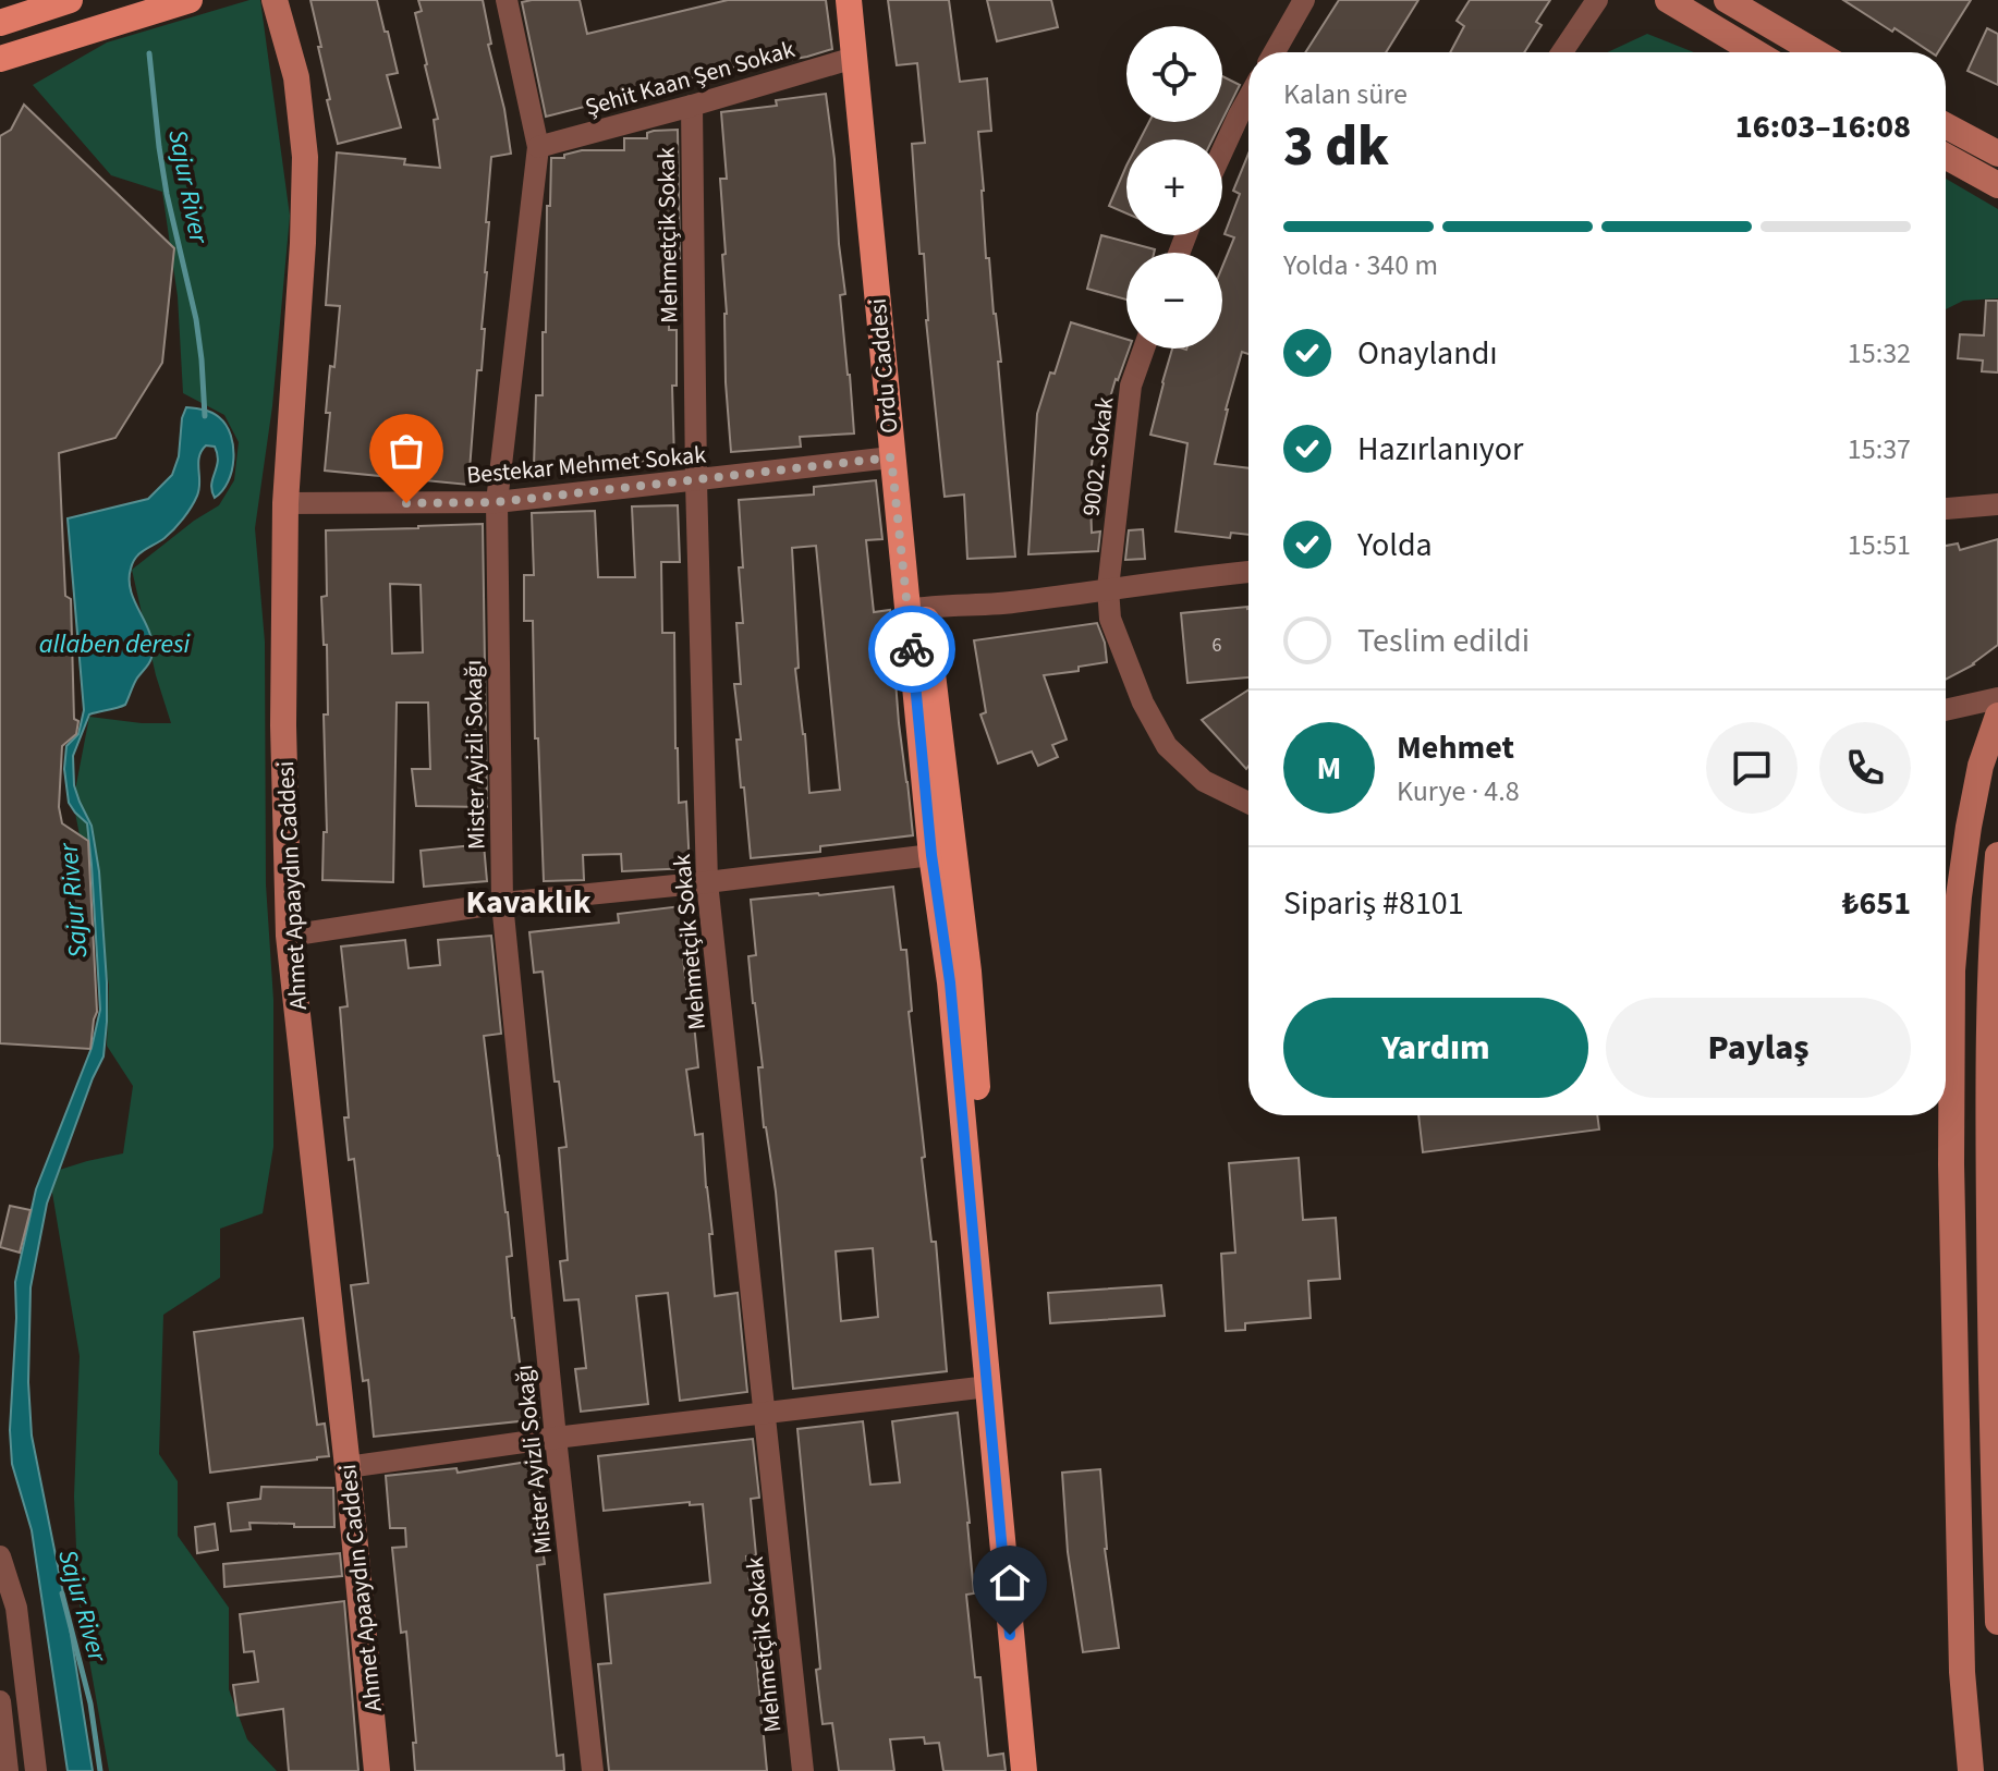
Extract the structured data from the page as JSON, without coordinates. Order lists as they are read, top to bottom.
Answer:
{
  "streets": {
    "main road": ["Ordu Caddesi"],
    "street": [
      "Şehit Kaan Şen Sokak",
      "Mehmetçik Sokak",
      "9002. Sokak",
      "Bestekar Mehmet Sokak",
      "Mister Ayizli Sokağı",
      "Ahmet Apaaydın Caddesi"
    ]
  },
  "crossings": [
    ["Şehit Kaan Şen Sokak", "Mehmetçik Sokak"],
    ["Şehit Kaan Şen Sokak", "Ordu Caddesi"],
    ["Şehit Kaan Şen Sokak", "Mister Ayizli Sokağı"],
    ["Mehmetçik Sokak", "Bestekar Mehmet Sokak"],
    ["Ordu Caddesi", "Bestekar Mehmet Sokak"],
    ["Bestekar Mehmet Sokak", "Mister Ayizli Sokağı"],
    ["Bestekar Mehmet Sokak", "Ahmet Apaaydın Caddesi"]
  ],
  "districts": ["Kavaklık"],
  "water": ["Sajur River", "allaben deresi"],
  "house_numbers": ["6"],
  "page": {
    "map_buttons": ["+", "−"],
    "heading": ["3 dk", "Kalan süre", "16:03–16:08"],
    "panel": [
      "Mehmet",
      "Kurye · 4.8",
      "Sipariş #8101",
      "₺651"
    ],
    "bar": "Yolda · 340 m",
    "list": [
      ["Onaylandı", "15:32"],
      ["Hazırlanıyor", "15:37"],
      ["Yolda", "15:51"],
      "Teslim edildi"
    ],
    "round": "M",
    "buttons": ["Yardım", "Paylaş"]
  }
}
